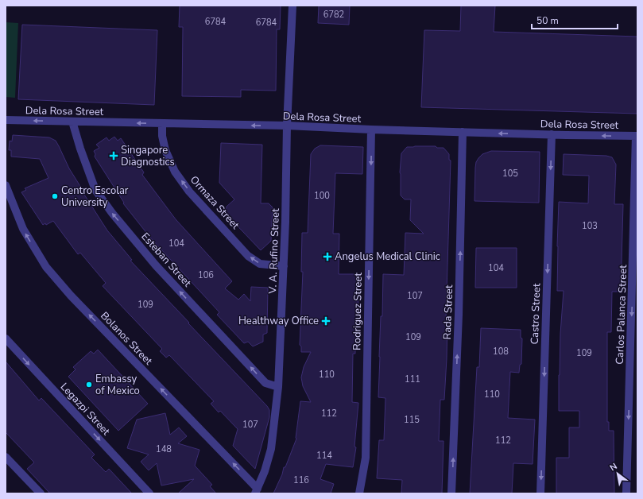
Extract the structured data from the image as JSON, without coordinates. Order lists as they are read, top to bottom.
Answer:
{
  "streets": {
    "street": [
      "Dela Rosa Street",
      "Ormaza Street",
      "V. A. Rufino Street",
      "Esteban Street",
      "Rodriguez Street",
      "Rada Street",
      "Castro Street",
      "Carlos Palanca Street",
      "Bolanos Street",
      "Legazpi Street"
    ]
  },
  "crossings": [
    ["Dela Rosa Street", "Ormaza Street"],
    ["Dela Rosa Street", "V. A. Rufino Street"],
    ["Dela Rosa Street", "Esteban Street"],
    ["Dela Rosa Street", "Rodriguez Street"],
    ["Dela Rosa Street", "Rada Street"],
    ["Dela Rosa Street", "Castro Street"],
    ["Dela Rosa Street", "Carlos Palanca Street"],
    ["Ormaza Street", "V. A. Rufino Street"],
    ["V. A. Rufino Street", "Esteban Street"],
    ["V. A. Rufino Street", "Bolanos Street"]
  ],
  "one_way": [
    "Dela Rosa Street",
    "Ormaza Street",
    "Esteban Street",
    "Rodriguez Street",
    "Rada Street",
    "Castro Street",
    "Carlos Palanca Street",
    "Bolanos Street",
    "Legazpi Street"
  ],
  "places": {
    "health": ["Singapore Diagnostics", "Angelus Medical Clinic", "Healthway Office"],
    "other": ["Centro Escolar University", "Embassy of Mexico"]
  },
  "house_numbers": [
    "6782",
    "6784",
    "6784",
    "105",
    "100",
    "103",
    "104",
    "104",
    "106",
    "107",
    "109",
    "109",
    "108",
    "109",
    "110",
    "111",
    "110",
    "112",
    "115",
    "107",
    "112",
    "148",
    "114",
    "116"
  ],
  "scale_bar": "50 m",
  "north": "top left"
}
